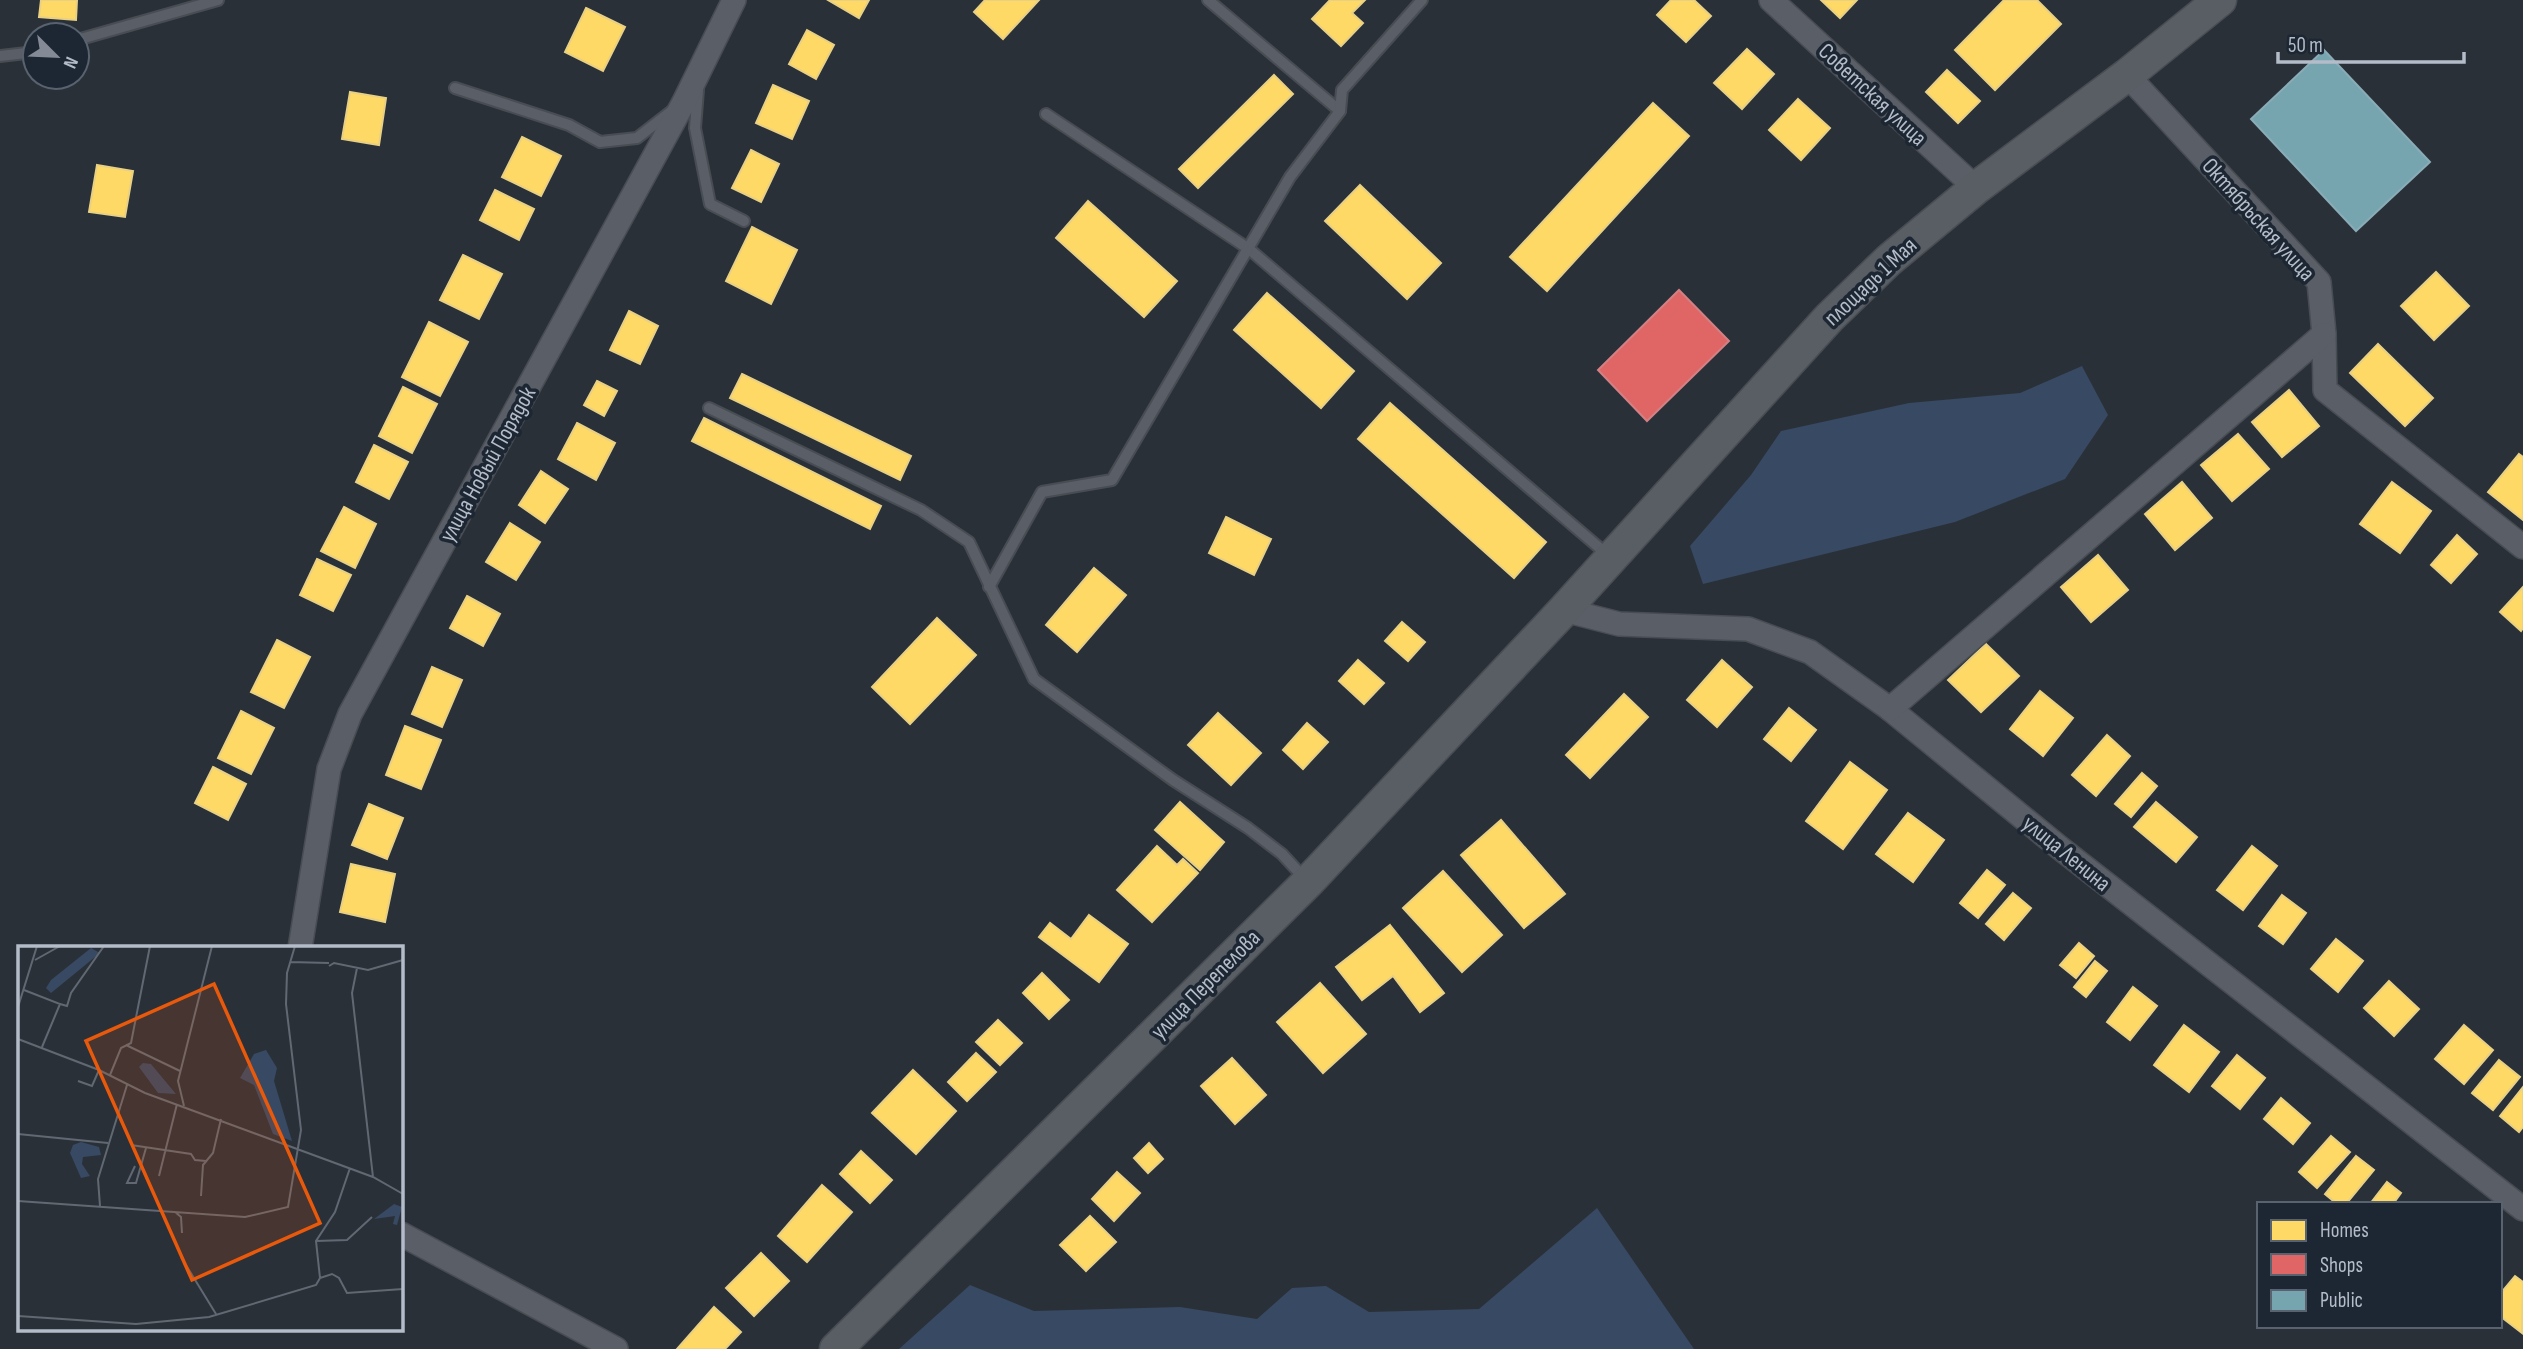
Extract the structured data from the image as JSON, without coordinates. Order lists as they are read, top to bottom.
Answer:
{
  "streets": {
    "street": [
      "Советская улица",
      "Октябрьская улица",
      "площадь 1 Мая",
      "улица Новый Порядок",
      "улица Ленина",
      "улица Перепелова"
    ]
  },
  "crossings": [
    ["Советская улица", "площадь 1 Мая"],
    ["Октябрьская улица", "площадь 1 Мая"],
    ["площадь 1 Мая", "улица Ленина"],
    ["площадь 1 Мая", "улица Перепелова"],
    ["улица Ленина", "улица Перепелова"]
  ],
  "legend": ["Homes", "Shops", "Public"],
  "scale_bar": "50 m",
  "north": "bottom right"
}
